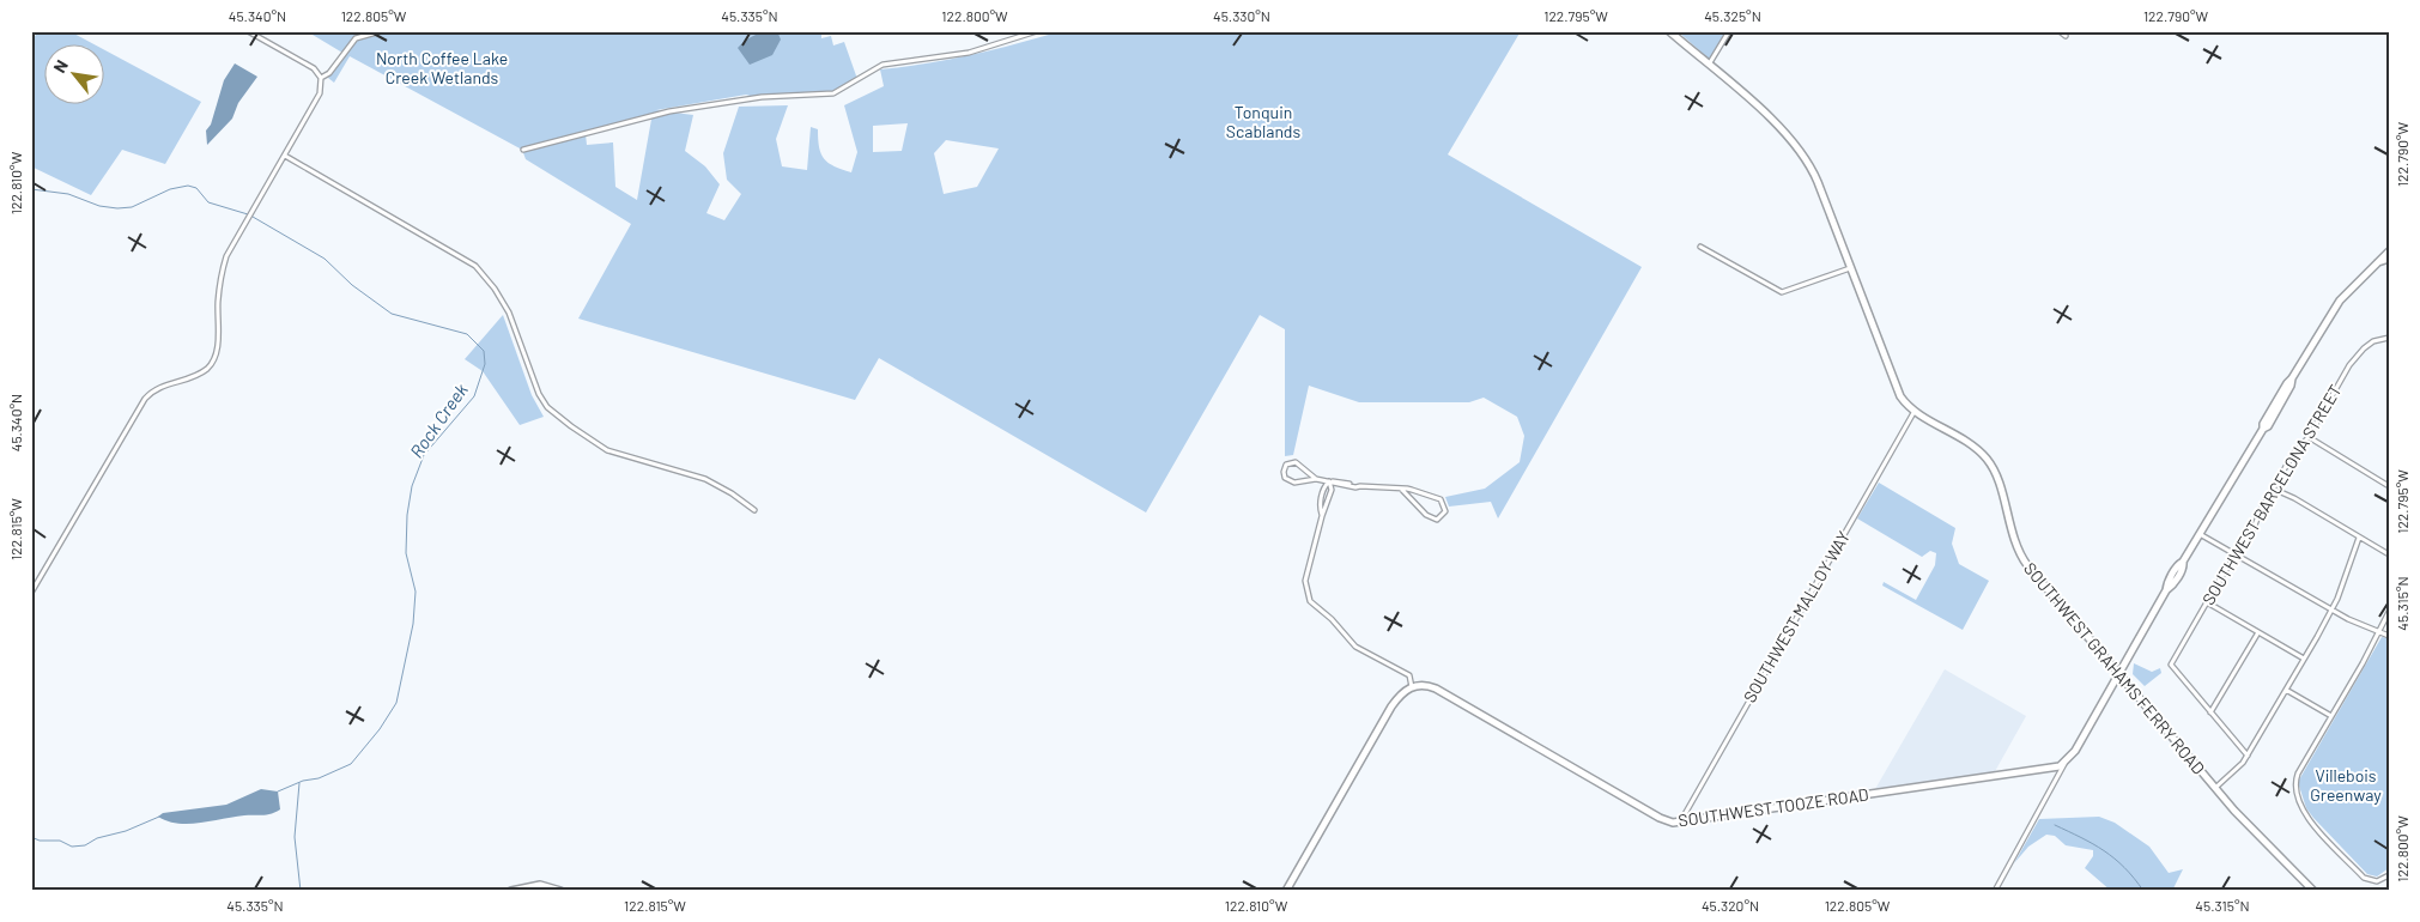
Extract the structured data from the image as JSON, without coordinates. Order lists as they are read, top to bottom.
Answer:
{
  "streets": {
    "main road": ["SOUTHWEST GRAHAMS FERRY ROAD", "SOUTHWEST TOOZE ROAD"],
    "street": ["SOUTHWEST BARCELONA STREET", "SOUTHWEST MALLOY WAY"]
  },
  "crossings": [
    ["SOUTHWEST MALLOY WAY", "SOUTHWEST GRAHAMS FERRY ROAD"],
    ["SOUTHWEST MALLOY WAY", "SOUTHWEST TOOZE ROAD"]
  ],
  "water": ["Rock Creek"],
  "parks": ["North Coffee Lake Creek Wetlands", "Tonquin Scablands", "Villebois Greenway"],
  "north": "top left",
  "coordinates": [
    "45.340°N",
    "122.805°W",
    "45.335°N",
    "122.800°W",
    "45.330°N",
    "122.795°W",
    "45.325°N",
    "122.790°W",
    "122.810°W",
    "122.815°W",
    "45.315°N",
    "45.320°N"
  ]
}
